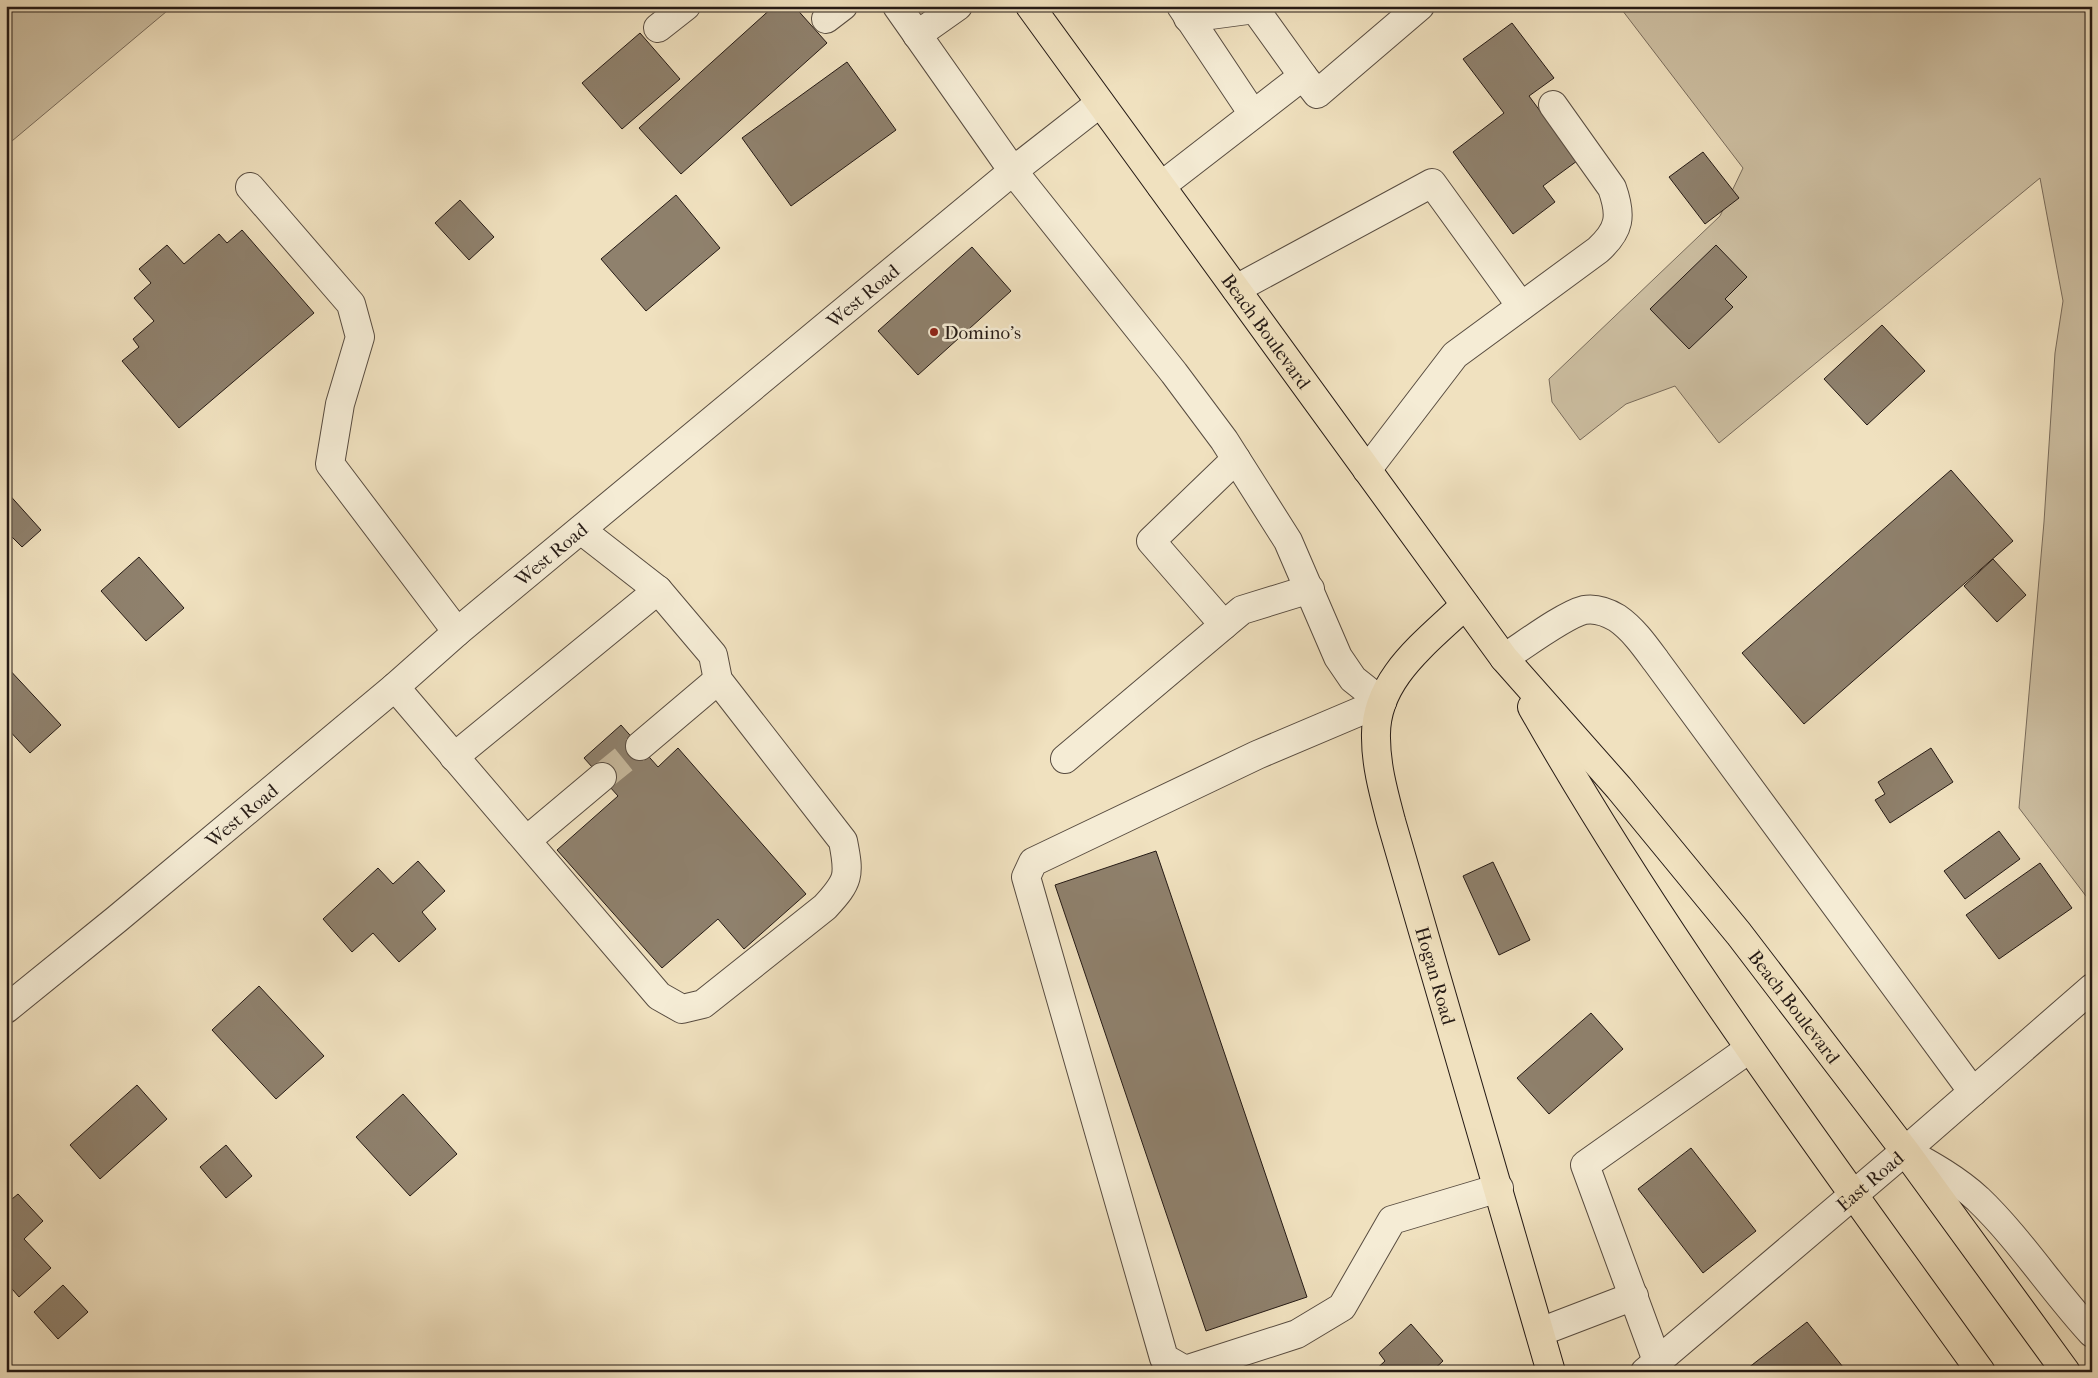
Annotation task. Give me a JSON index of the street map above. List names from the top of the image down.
{
  "streets": {
    "main road": ["Beach Boulevard", "Hogan Road"],
    "street": ["West Road", "East Road"]
  },
  "crossings": [
    ["West Road", "Beach Boulevard"],
    ["Beach Boulevard", "Hogan Road"],
    ["Beach Boulevard", "East Road"]
  ],
  "places": ["Domino's"]
}
